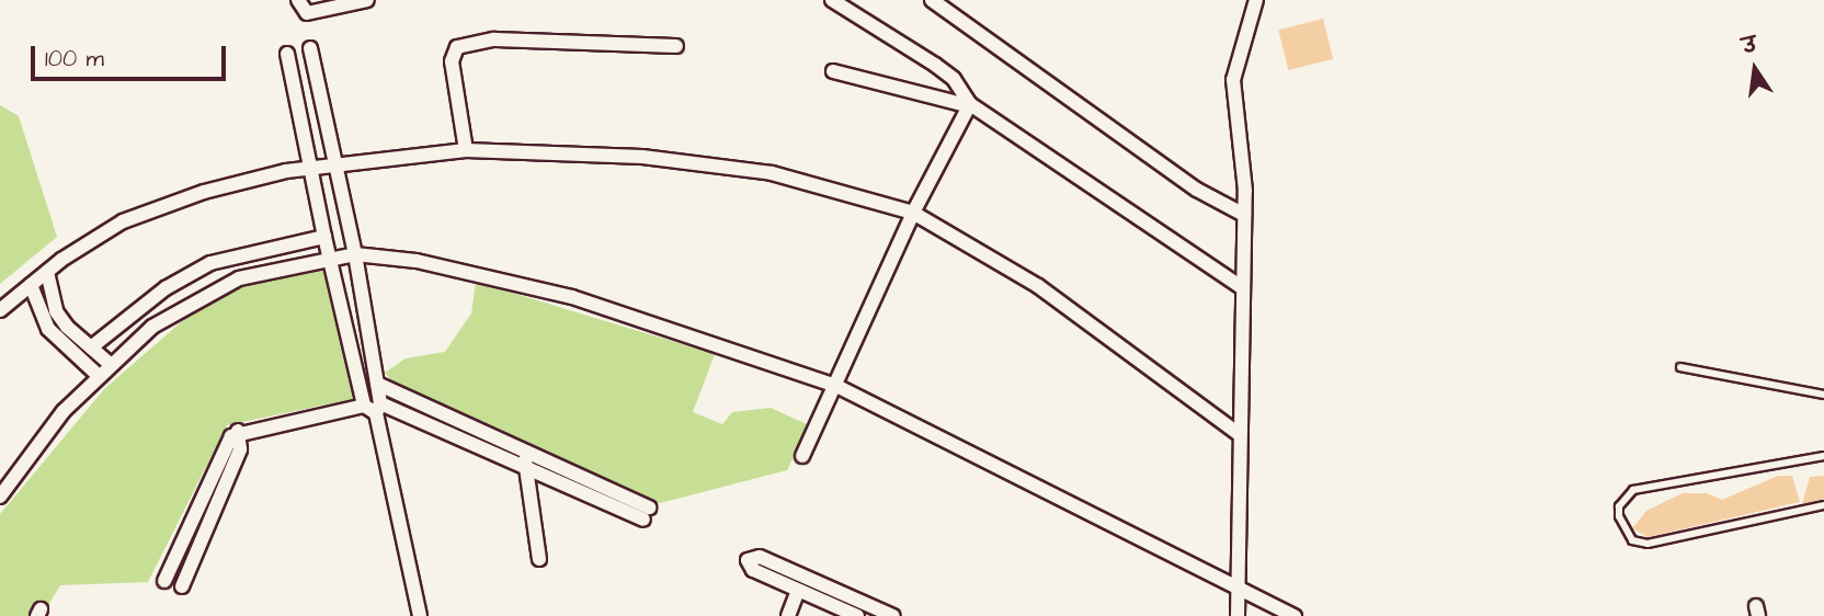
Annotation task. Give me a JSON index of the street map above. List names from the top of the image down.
{
  "scale_bar": "100 m",
  "north": "top"
}
